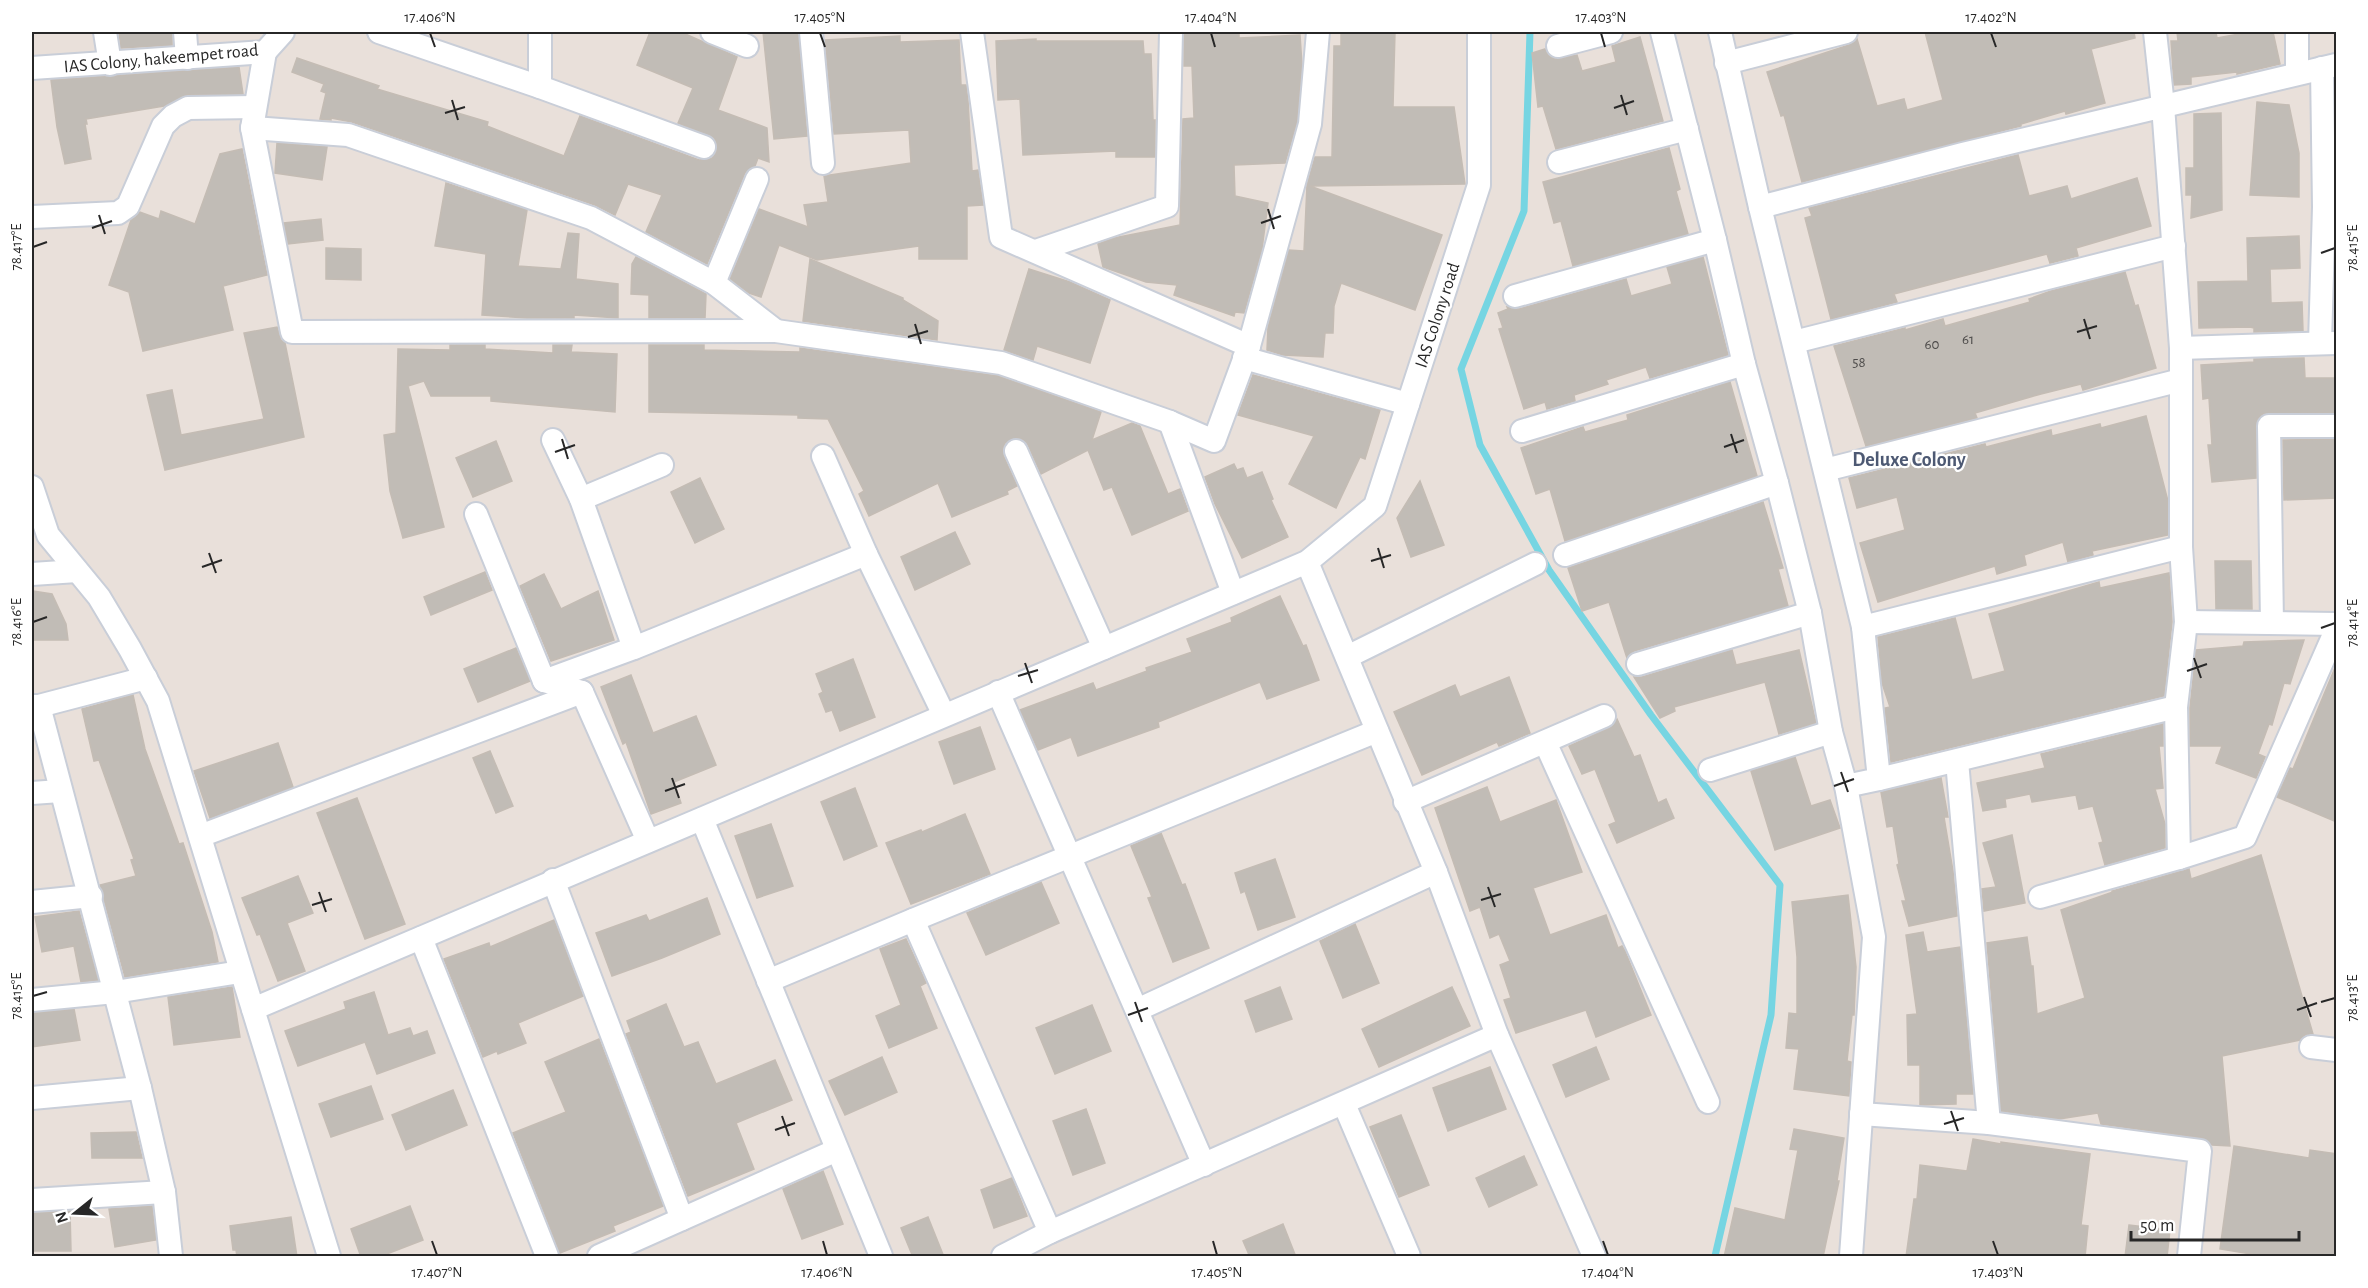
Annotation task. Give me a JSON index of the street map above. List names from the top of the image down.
{
  "streets": {
    "street": ["IAS Colony, hakeempet road", "IAS Colony road"]
  },
  "districts": ["Deluxe Colony"],
  "house_numbers": ["61", "60", "58"],
  "scale_bar": "50 m",
  "north": "left",
  "coordinates": [
    "17.406°N",
    "17.405°N",
    "17.404°N",
    "17.403°N",
    "17.402°N",
    "78.417°E",
    "78.415°E",
    "78.416°E",
    "78.414°E",
    "78.413°E",
    "17.407°N"
  ]
}
